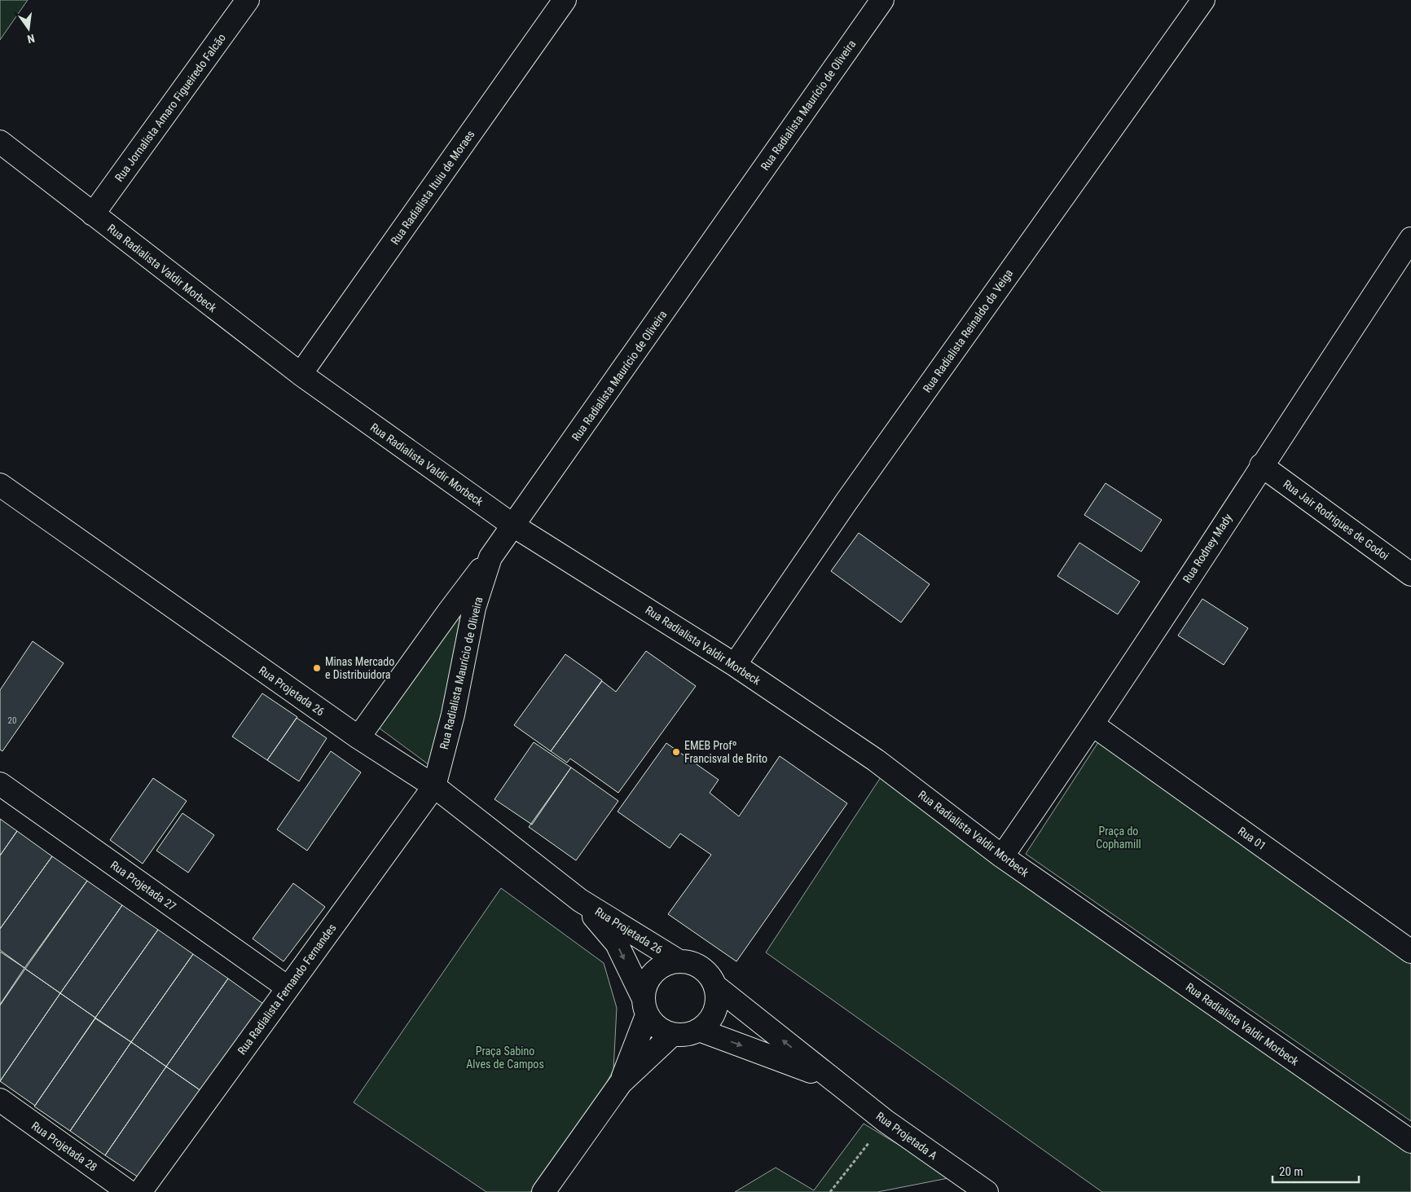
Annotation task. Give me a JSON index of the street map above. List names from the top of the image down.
{
  "streets": {
    "street": [
      "Rua Radialista Maurício de Oliveira",
      "Rua Jornalista Amaro Figueiredo Falcão",
      "Rua Radialista Ituiu de Moraes",
      "Rua Radialista Valdir Morbeck",
      "Rua Radialista Reinaldo da Veiga",
      "Rua Jair Rodrigues de Godoi",
      "Rua Rodney Mady",
      "Rua Projetada 26",
      "Rua 01",
      "Rua Projetada 27",
      "Rua Radialista Fernando Fernandes",
      "Rua Projetada A",
      "Rua Projetada 28"
    ]
  },
  "crossings": [
    ["Rua Radialista Maurício de Oliveira", "Rua Radialista Valdir Morbeck"],
    ["Rua Radialista Maurício de Oliveira", "Rua Projetada 26"],
    ["Rua Radialista Maurício de Oliveira", "Rua Radialista Fernando Fernandes"],
    ["Rua Jornalista Amaro Figueiredo Falcão", "Rua Radialista Valdir Morbeck"],
    ["Rua Radialista Ituiu de Moraes", "Rua Radialista Valdir Morbeck"],
    ["Rua Radialista Valdir Morbeck", "Rua Radialista Reinaldo da Veiga"],
    ["Rua Radialista Valdir Morbeck", "Rua Rodney Mady"],
    ["Rua Jair Rodrigues de Godoi", "Rua Rodney Mady"],
    ["Rua Rodney Mady", "Rua 01"],
    ["Rua Projetada 26", "Rua Radialista Fernando Fernandes"],
    ["Rua Projetada 26", "Rua Projetada A"],
    ["Rua Projetada 27", "Rua Radialista Fernando Fernandes"]
  ],
  "parks": ["Praça do Cophamill", "Praça Sabino Alves de Campos"],
  "places": ["Minas Mercado e Distribuidora", "EMEB Profº Francisval de Brito"],
  "house_numbers": ["20"],
  "scale_bar": "20 m",
  "north": "bottom"
}
